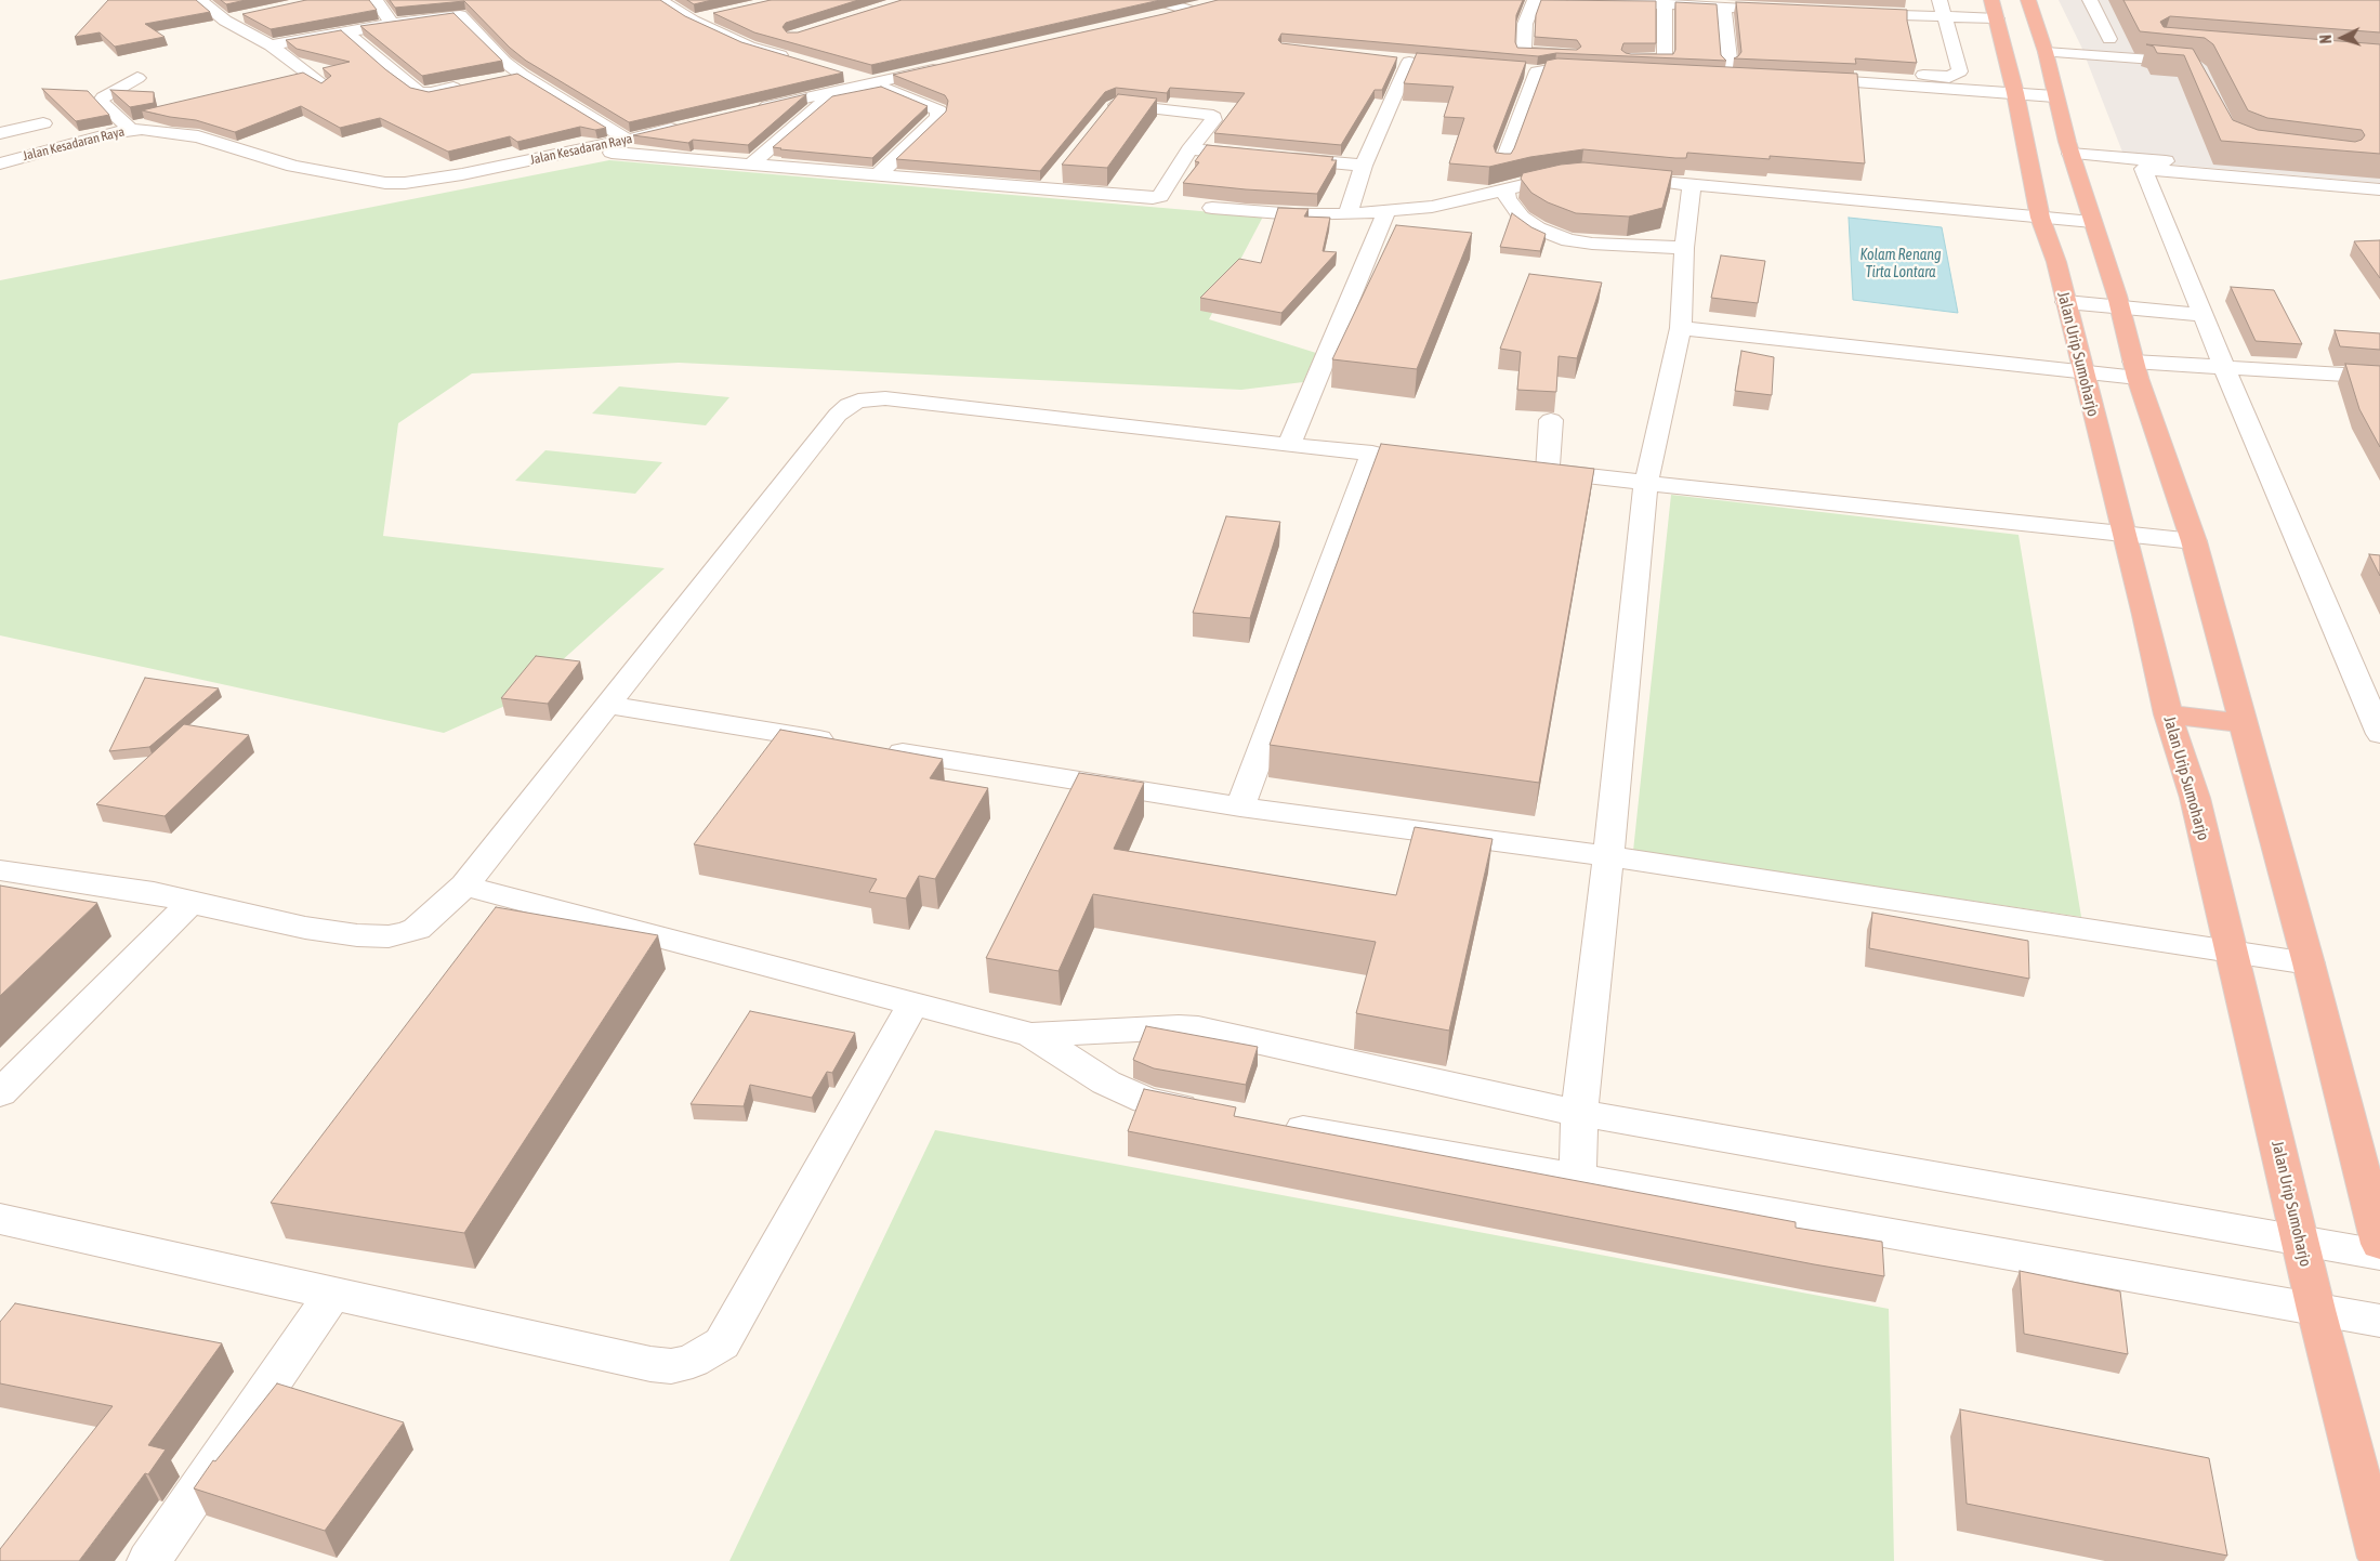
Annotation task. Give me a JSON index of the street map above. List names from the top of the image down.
{
  "streets": {
    "highway": ["Jalan Urip Sumoharjo"],
    "street": ["Jalan Kesadaran Raya"]
  },
  "water": ["Kolam Renang Tirta Lontara"],
  "north": "left"
}
